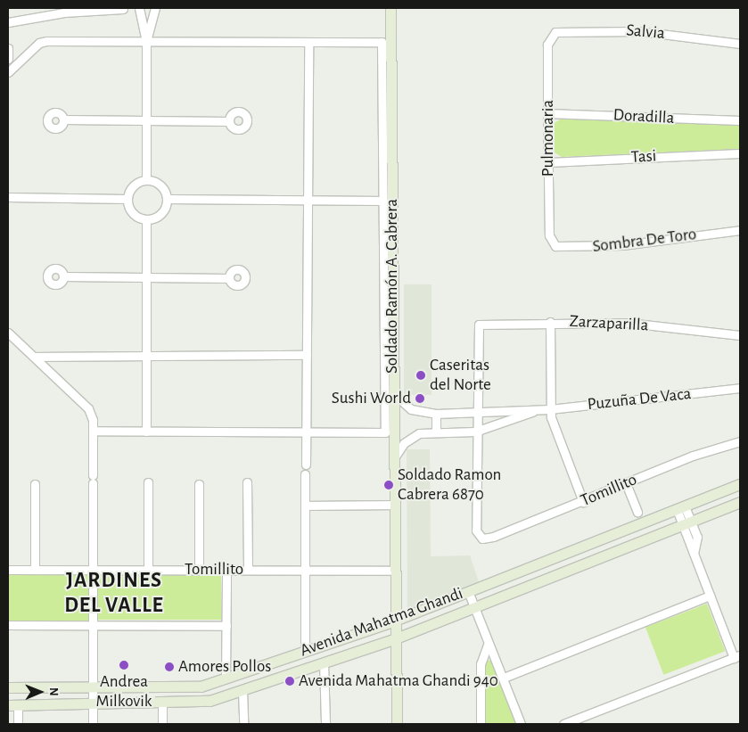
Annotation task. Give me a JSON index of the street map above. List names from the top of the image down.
{
  "streets": {
    "main road": ["Soldado Ramón A. Cabrera", "Avenida Mahatma Ghandi"],
    "street": [
      "Salvia",
      "Doradilla",
      "Pulmonaria",
      "Tasi",
      "Sombra De Toro",
      "Zarzaparilla",
      "Puzuña De Vaca",
      "Tomillito"
    ]
  },
  "crossings": [
    ["Salvia", "Pulmonaria"],
    ["Doradilla", "Pulmonaria"],
    ["Pulmonaria", "Tasi"],
    ["Pulmonaria", "Sombra De Toro"],
    ["Soldado Ramón A. Cabrera", "Tomillito"],
    ["Soldado Ramón A. Cabrera", "Avenida Mahatma Ghandi"]
  ],
  "districts": ["JARDINES DEL VALLE"],
  "places": [
    "Caseritas del Norte",
    "Sushi World",
    "Soldado Ramon Cabrera 6870",
    "Andrea Milkovik",
    "Amores Pollos",
    "Avenida Mahatma Ghandi 940"
  ],
  "north": "right"
}
